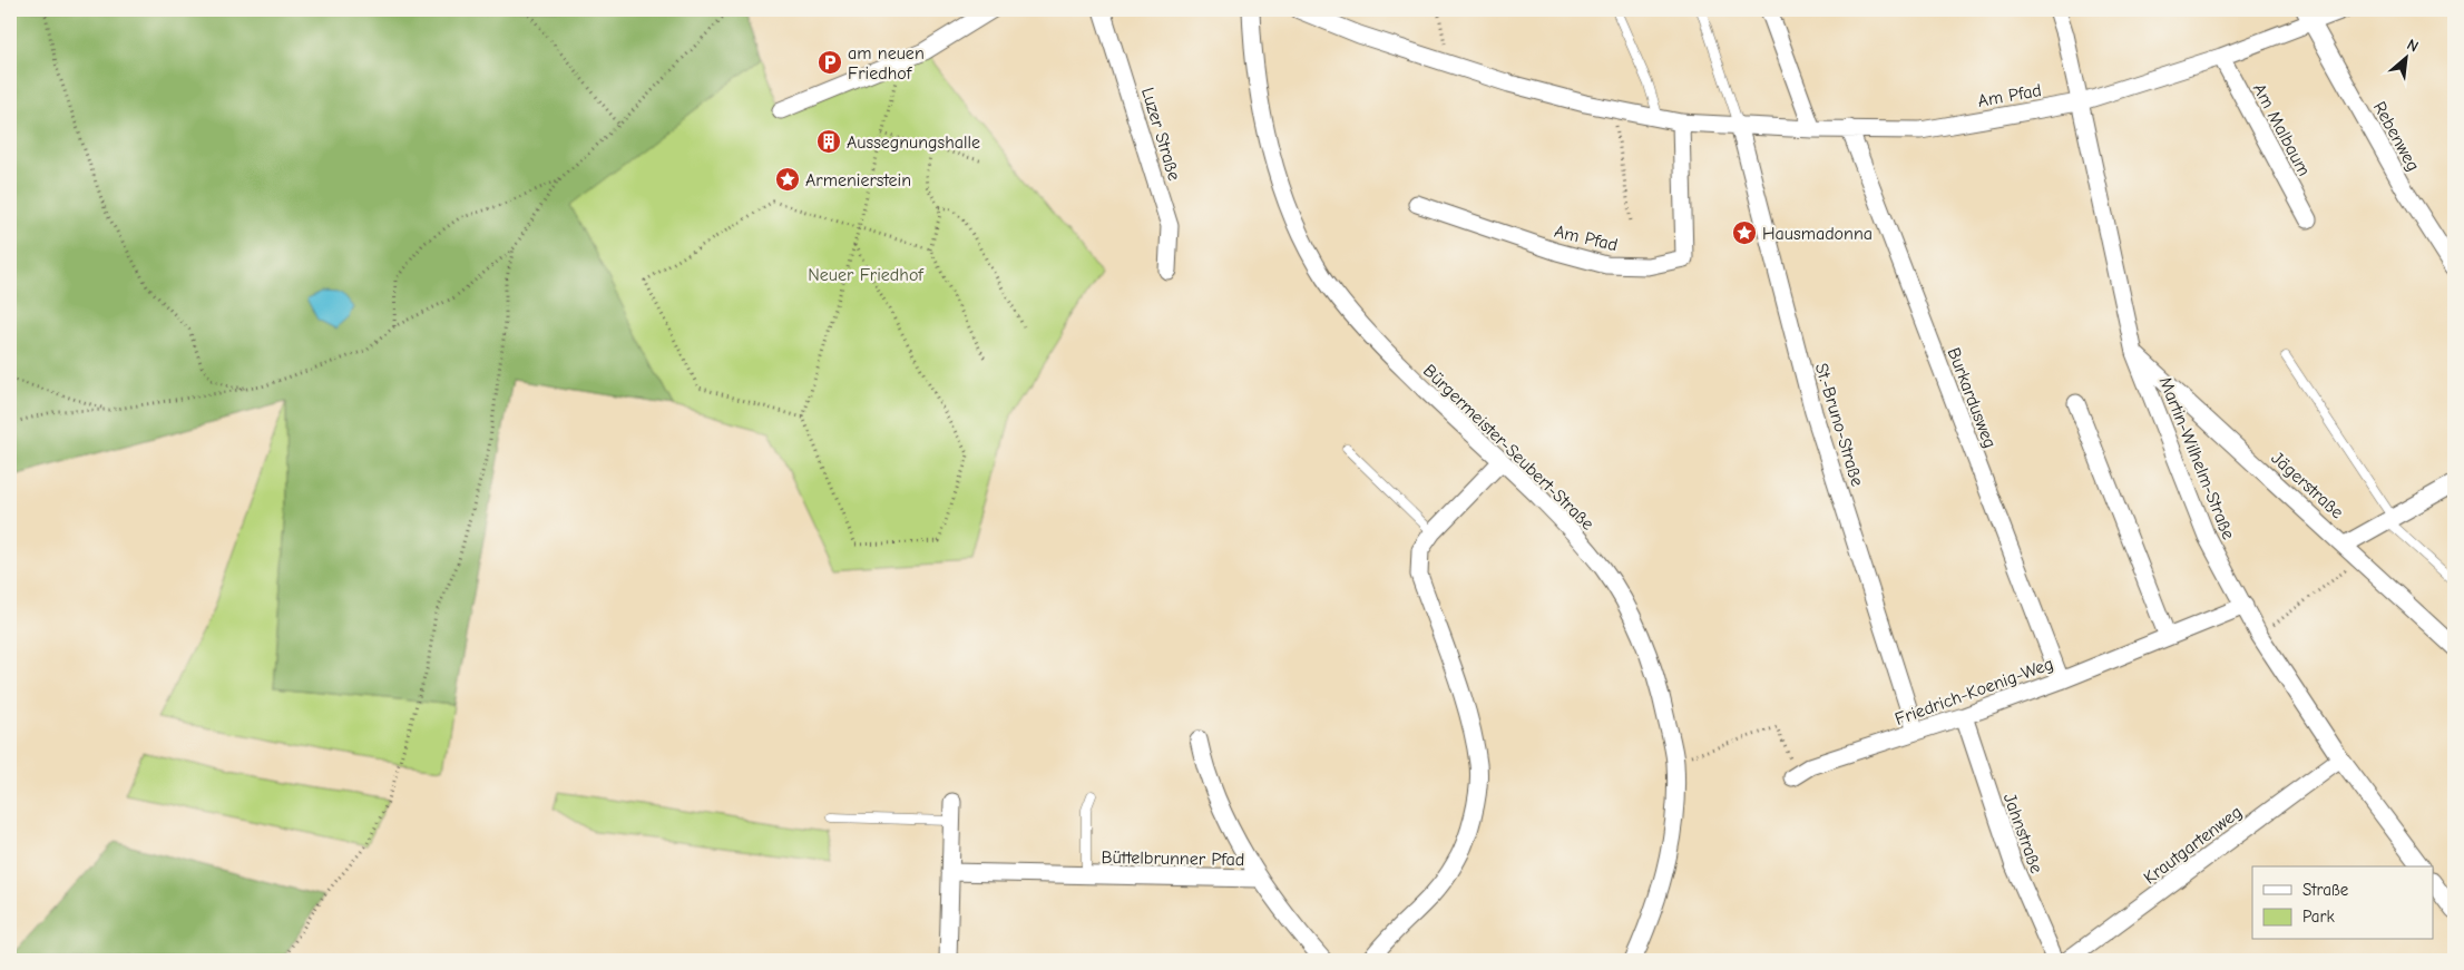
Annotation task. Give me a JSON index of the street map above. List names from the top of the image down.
{
  "streets": {
    "street": [
      "Am Pfad",
      "Am Malbaum",
      "Luzer Straße",
      "Rebenweg",
      "Burkardusweg",
      "St.-Bruno-Straße",
      "Bürgermeister-Seubert-Straße",
      "Martin-Wilhelm-Straße",
      "Jägerstraße",
      "Friedrich-Koenig-Weg",
      "Jahnstraße",
      "Krautgartenweg",
      "Büttelbrunner Pfad"
    ]
  },
  "crossings": [
    ["Am Pfad", "Burkardusweg"],
    ["Am Pfad", "St.-Bruno-Straße"],
    ["Am Pfad", "Martin-Wilhelm-Straße"],
    ["Burkardusweg", "Friedrich-Koenig-Weg"],
    ["St.-Bruno-Straße", "Friedrich-Koenig-Weg"],
    ["Martin-Wilhelm-Straße", "Jägerstraße"],
    ["Martin-Wilhelm-Straße", "Friedrich-Koenig-Weg"],
    ["Martin-Wilhelm-Straße", "Krautgartenweg"],
    ["Friedrich-Koenig-Weg", "Jahnstraße"]
  ],
  "parks": ["Neuer Friedhof"],
  "places": {
    "parking": ["am neuen Friedhof"],
    "building": ["Aussegnungshalle"],
    "place": ["Armenierstein", "Hausmadonna"]
  },
  "legend": ["Straße", "Park"],
  "north": "top right"
}
